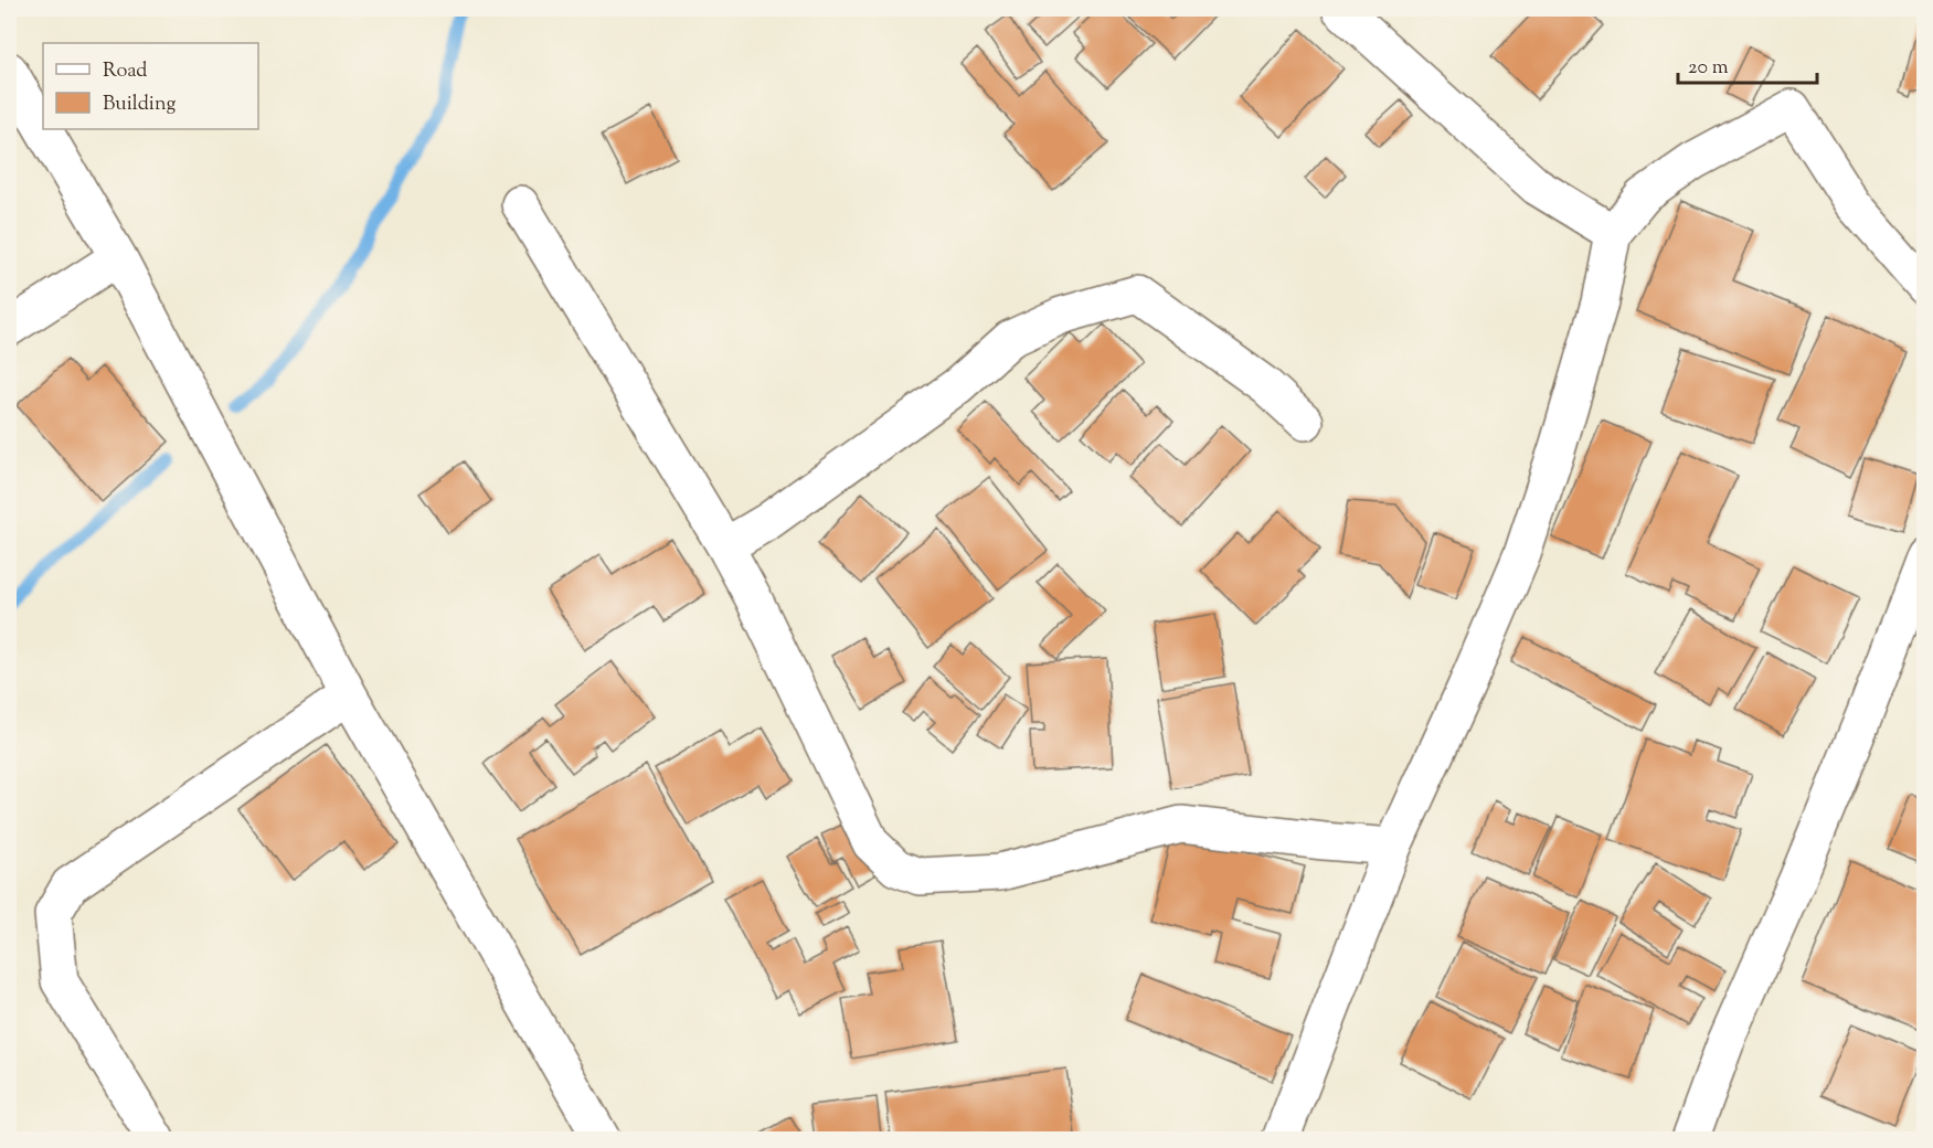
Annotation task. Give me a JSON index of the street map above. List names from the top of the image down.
{
  "legend": ["Road", "Building"],
  "scale_bar": "20 m"
}
